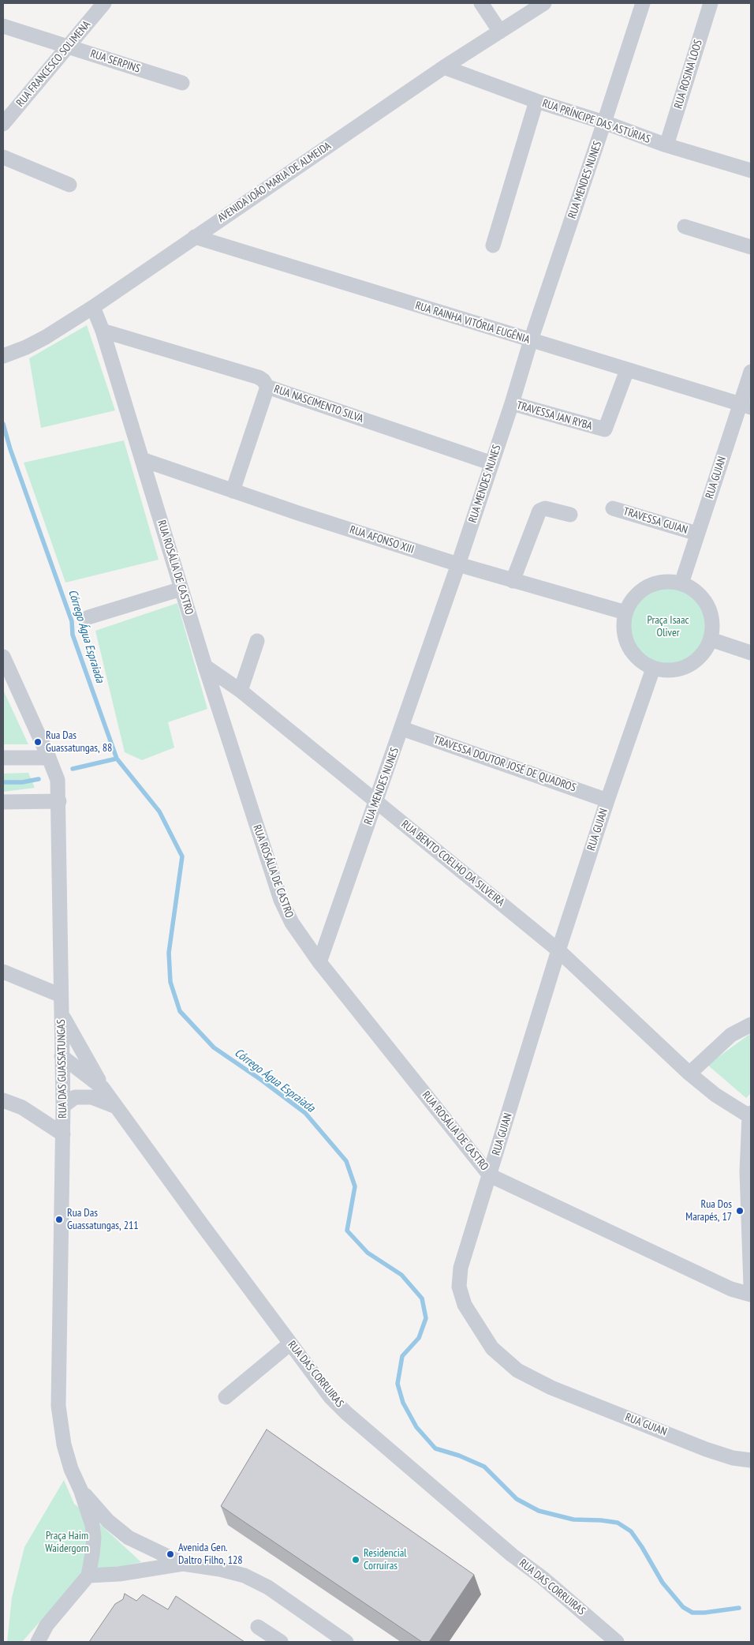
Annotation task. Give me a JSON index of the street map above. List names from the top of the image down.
{
  "streets": {
    "street": [
      "RUA SERPINS",
      "RUA FRANCESCO SOLIMENA",
      "RUA ROSINA LOOS",
      "RUA PRÍNCIPE DAS ASTÚRIAS",
      "RUA MENDES NUNES",
      "AVENIDA JOÃO MARIA DE ALMEIDA",
      "RUA RAINHA VITÓRIA EUGÊNIA",
      "RUA NASCIMENTO SILVA",
      "TRAVESSA JAN RYBA",
      "RUA GUIAN",
      "TRAVESSA GUIAN",
      "RUA AFONSO XIII",
      "RUA ROSÁLIA DE CASTRO",
      "TRAVESSA DOUTOR JOSÉ DE QUADROS",
      "RUA BENTO COELHO DA SILVEIRA",
      "RUA DAS GUASSATUNGAS",
      "RUA DAS CORRUIRAS"
    ]
  },
  "crossings": [
    ["RUA SERPINS", "RUA FRANCESCO SOLIMENA"],
    ["RUA ROSINA LOOS", "RUA PRÍNCIPE DAS ASTÚRIAS"],
    ["RUA PRÍNCIPE DAS ASTÚRIAS", "RUA MENDES NUNES"],
    ["RUA PRÍNCIPE DAS ASTÚRIAS", "AVENIDA JOÃO MARIA DE ALMEIDA"],
    ["RUA MENDES NUNES", "RUA RAINHA VITÓRIA EUGÊNIA"],
    ["RUA MENDES NUNES", "RUA NASCIMENTO SILVA"],
    ["RUA MENDES NUNES", "TRAVESSA JAN RYBA"],
    ["RUA MENDES NUNES", "RUA AFONSO XIII"],
    ["RUA MENDES NUNES", "RUA ROSÁLIA DE CASTRO"],
    ["RUA MENDES NUNES", "TRAVESSA DOUTOR JOSÉ DE QUADROS"],
    ["RUA MENDES NUNES", "RUA BENTO COELHO DA SILVEIRA"],
    ["AVENIDA JOÃO MARIA DE ALMEIDA", "RUA RAINHA VITÓRIA EUGÊNIA"],
    ["AVENIDA JOÃO MARIA DE ALMEIDA", "RUA ROSÁLIA DE CASTRO"],
    ["RUA RAINHA VITÓRIA EUGÊNIA", "TRAVESSA JAN RYBA"],
    ["RUA RAINHA VITÓRIA EUGÊNIA", "RUA GUIAN"],
    ["RUA NASCIMENTO SILVA", "RUA ROSÁLIA DE CASTRO"],
    ["RUA GUIAN", "TRAVESSA GUIAN"],
    ["RUA GUIAN", "RUA AFONSO XIII"],
    ["RUA GUIAN", "RUA ROSÁLIA DE CASTRO"],
    ["RUA GUIAN", "TRAVESSA DOUTOR JOSÉ DE QUADROS"],
    ["RUA GUIAN", "RUA BENTO COELHO DA SILVEIRA"],
    ["RUA AFONSO XIII", "RUA ROSÁLIA DE CASTRO"],
    ["RUA ROSÁLIA DE CASTRO", "RUA BENTO COELHO DA SILVEIRA"],
    ["RUA DAS GUASSATUNGAS", "RUA DAS CORRUIRAS"]
  ],
  "water": ["Córrego Água Espraiada"],
  "parks": ["Praça Isaac Oliver", "Praça Haim Waidergorn"],
  "places": [
    "Rua Das Guassatungas, 88",
    "Rua Dos Marapés, 17",
    "Rua Das Guassatungas, 211",
    "Avenida Gen. Daltro Filho, 128",
    "Residencial Corruíras"
  ]
}
